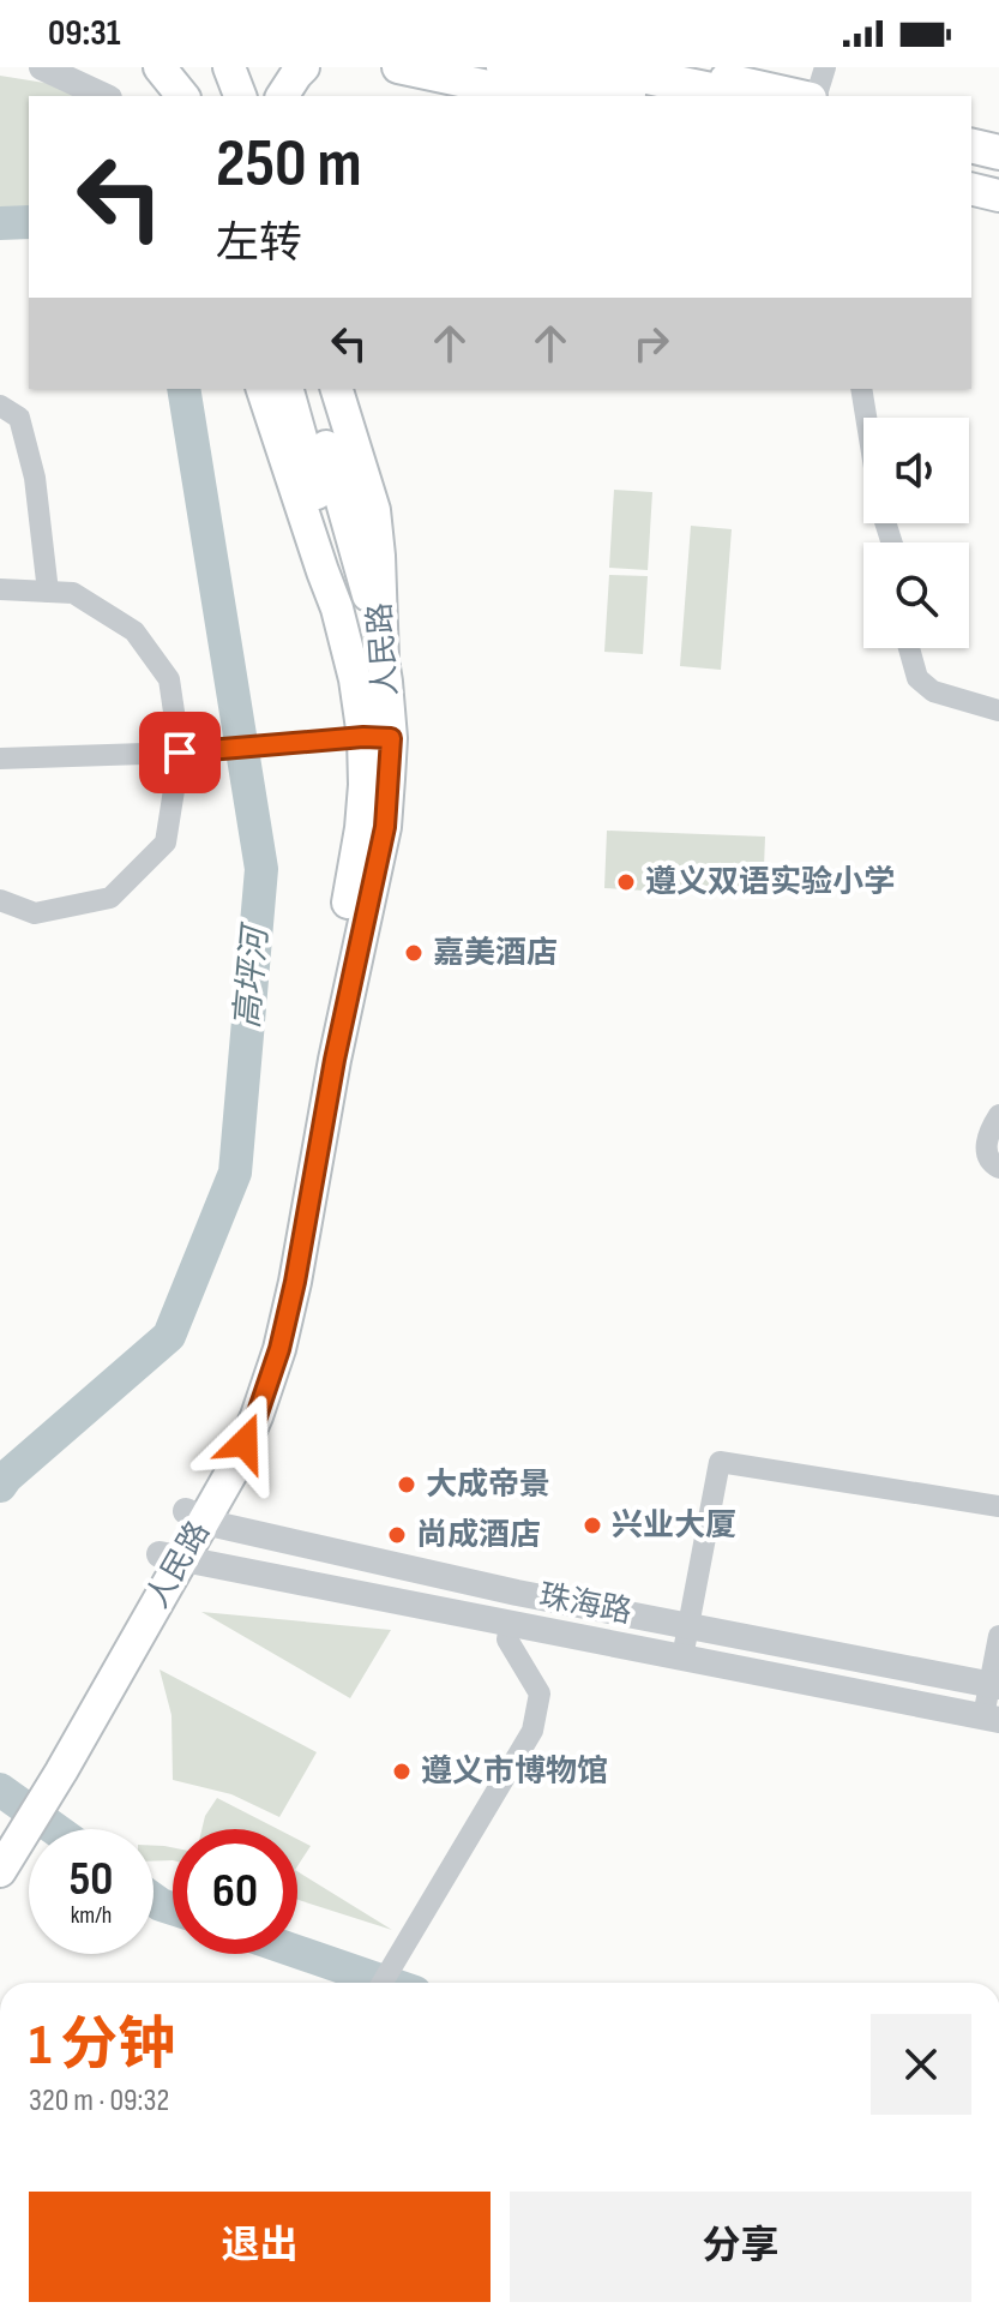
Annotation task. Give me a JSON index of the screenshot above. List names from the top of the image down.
{
  "streets": {
    "main road": ["人民路"],
    "street": ["珠海路"]
  },
  "crossings": [
    ["人民路", "珠海路"]
  ],
  "water": ["高坪河"],
  "places": [
    "遵义双语实验小学",
    "嘉美酒店",
    "大成帝景",
    "兴业大厦",
    "尚成酒店",
    "遵义市博物馆"
  ],
  "page": {
    "status": "09:31",
    "turn": ["250 m", "左转"],
    "speed": "50 km/h",
    "limit": "60",
    "heading": ["1 分钟", "320 m · 09:32"],
    "buttons": ["退出", "分享"]
  }
}
